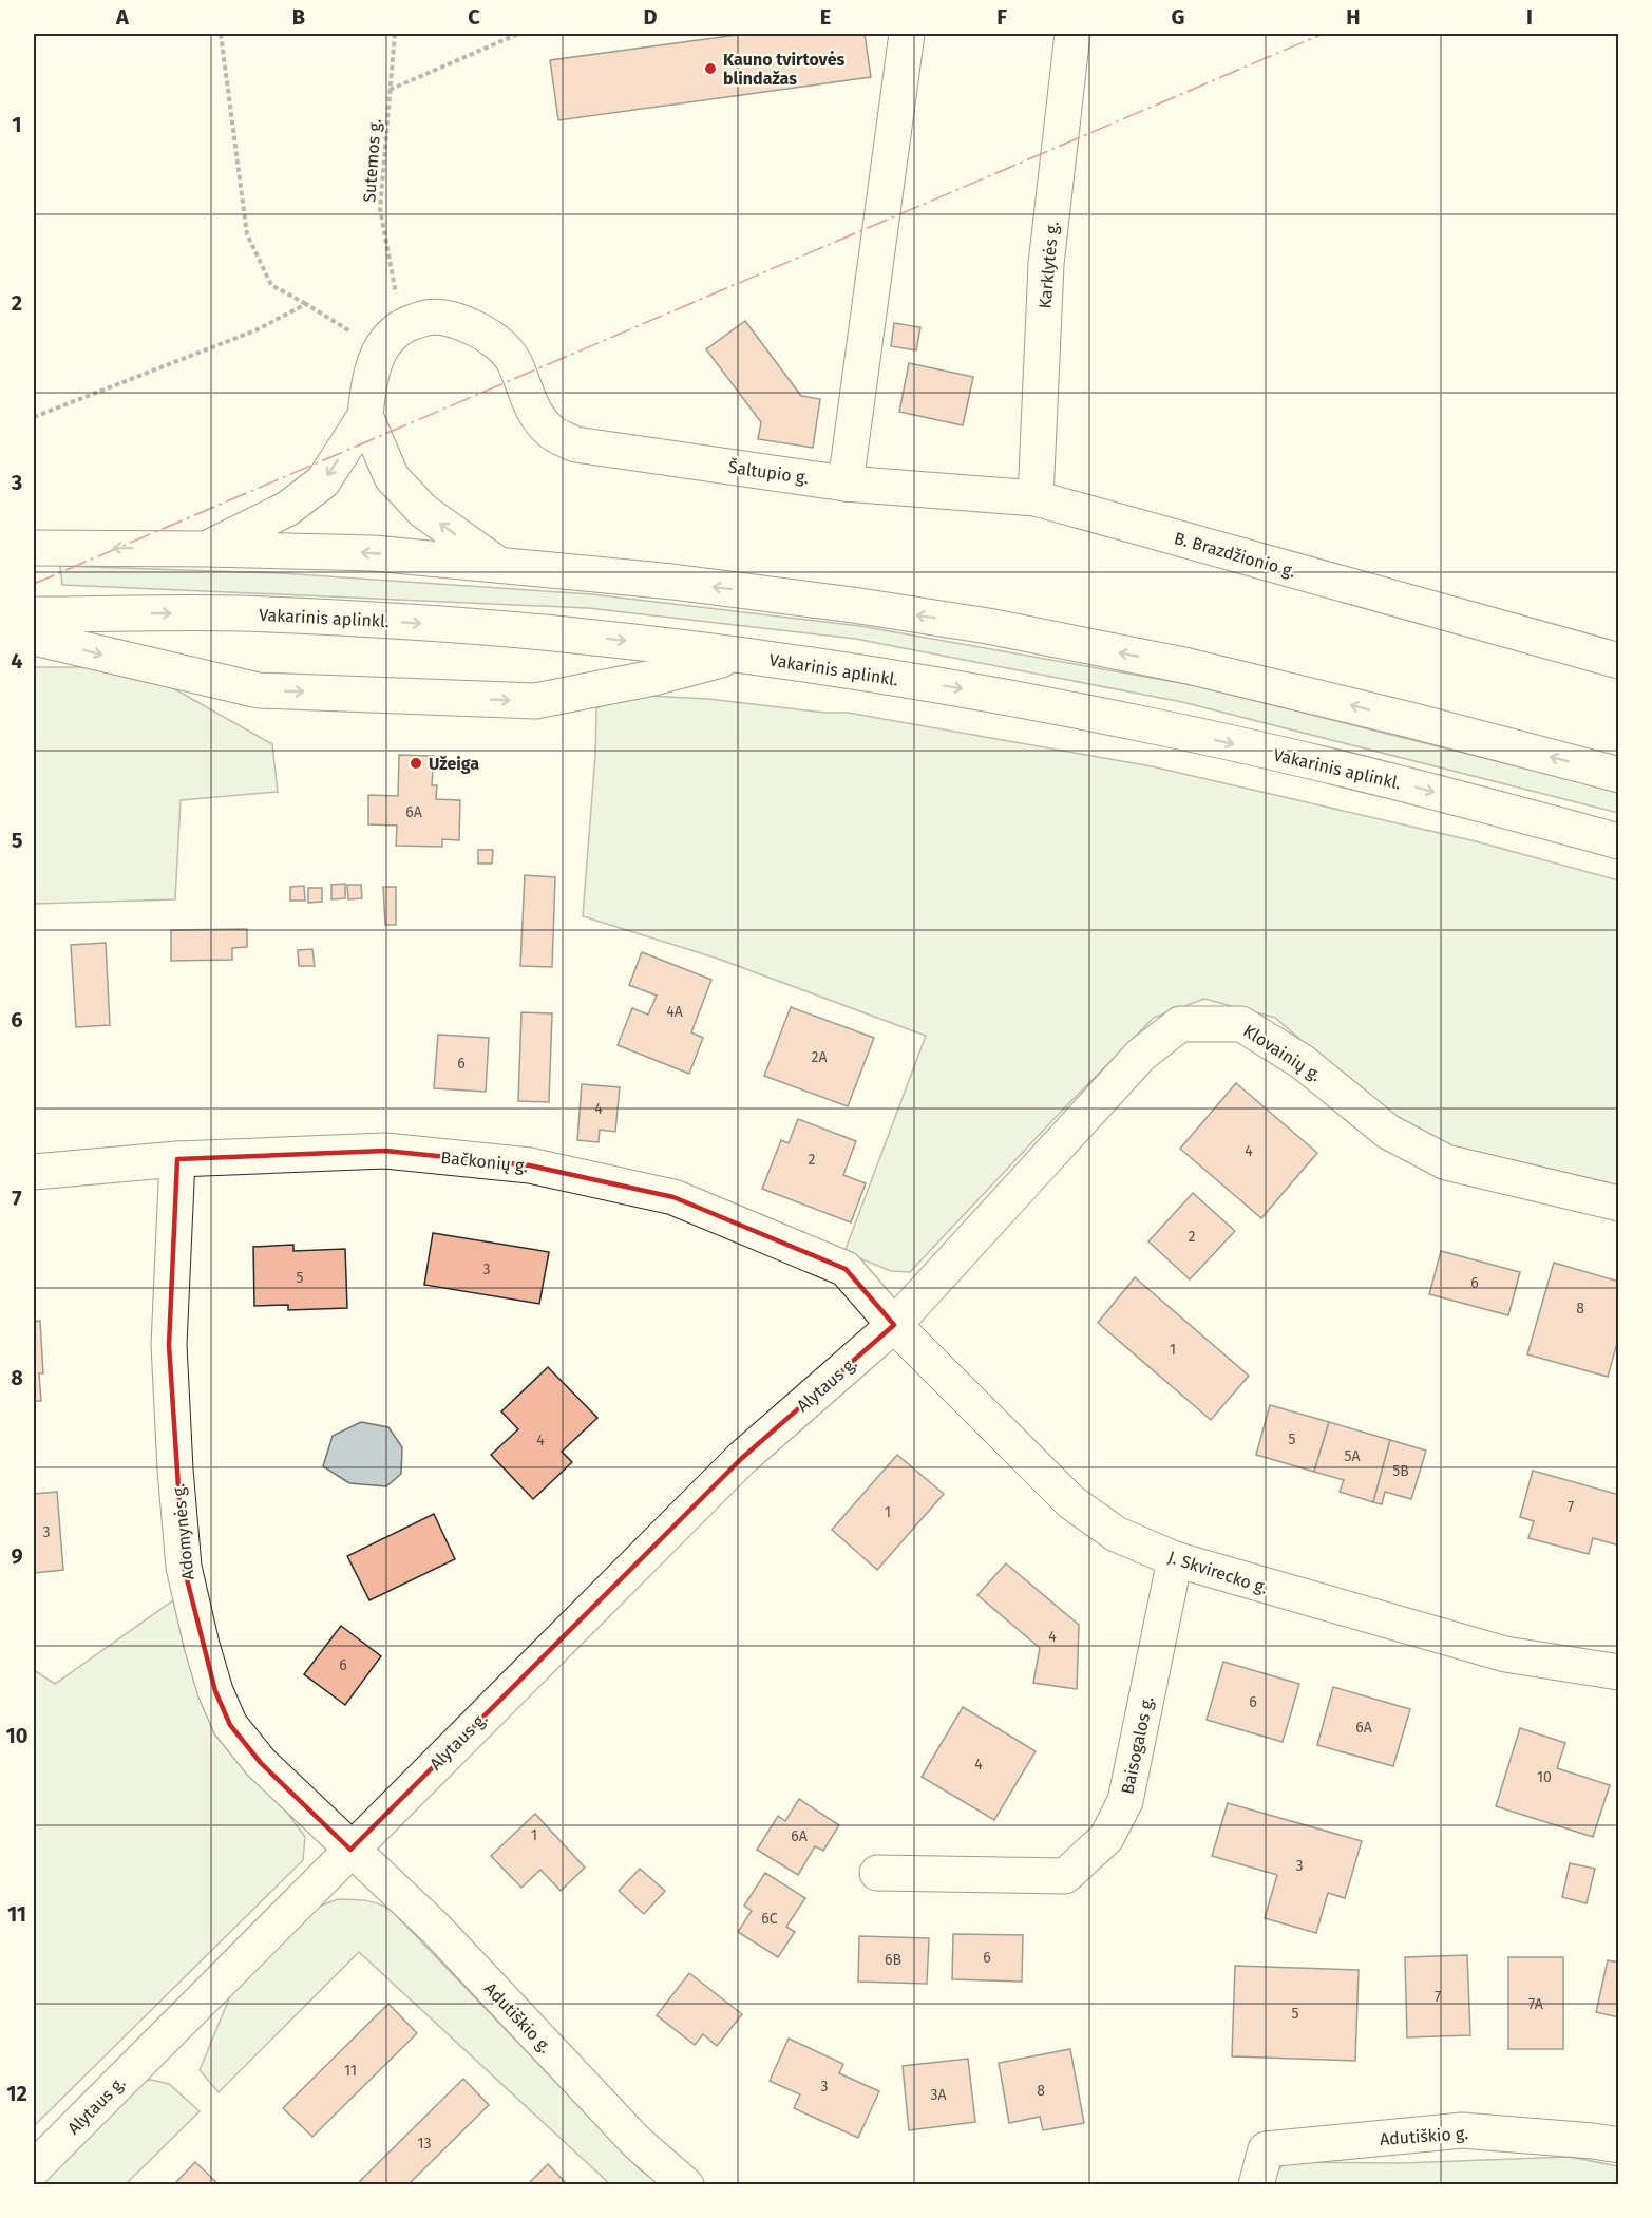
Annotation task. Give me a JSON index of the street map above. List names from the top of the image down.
{
  "streets": {
    "main road": [
      "Karklytės g.",
      "Šaltupio g.",
      "B. Brazdžionio g.",
      "Vakarinis aplinkl.",
      "Klovainių g.",
      "Bačkonių g.",
      "Alytaus g.",
      "Adomynės g.",
      "J. Skvirecko g.",
      "Baisogalos g.",
      "Adutiškio g."
    ],
    "path": ["Sutemos g."]
  },
  "crossings": [
    ["Sutemos g.", "Šaltupio g."],
    ["Karklytės g.", "B. Brazdžionio g."],
    ["Šaltupio g.", "B. Brazdžionio g."],
    ["Klovainių g.", "Bačkonių g."],
    ["Klovainių g.", "Alytaus g."],
    ["Klovainių g.", "J. Skvirecko g."],
    ["Bačkonių g.", "Alytaus g."],
    ["Bačkonių g.", "Adomynės g."],
    ["Bačkonių g.", "J. Skvirecko g."],
    ["Alytaus g.", "Adomynės g."],
    ["Alytaus g.", "J. Skvirecko g."],
    ["Alytaus g.", "Adutiškio g."],
    ["Adomynės g.", "Adutiškio g."],
    ["J. Skvirecko g.", "Baisogalos g."]
  ],
  "places": ["Kauno tvirtovės blindažas", "Užeiga"],
  "house_numbers": [
    "6A",
    "4A",
    "2A",
    "6",
    "4",
    "4",
    "2",
    "2",
    "3",
    "5",
    "6",
    "8",
    "1",
    "5",
    "4",
    "5A",
    "5B",
    "7",
    "1",
    "3",
    "4",
    "6",
    "6",
    "6A",
    "4",
    "10",
    "1",
    "6A",
    "3",
    "6C",
    "6",
    "6B",
    "7",
    "7A",
    "5",
    "11",
    "3",
    "8",
    "3A",
    "13"
  ],
  "grid": {
    "columns": [
      "A",
      "B",
      "C",
      "D",
      "E",
      "F",
      "G",
      "H",
      "I"
    ],
    "rows": [
      "1",
      "2",
      "3",
      "4",
      "5",
      "6",
      "7",
      "8",
      "9",
      "10",
      "11",
      "12"
    ]
  }
}
